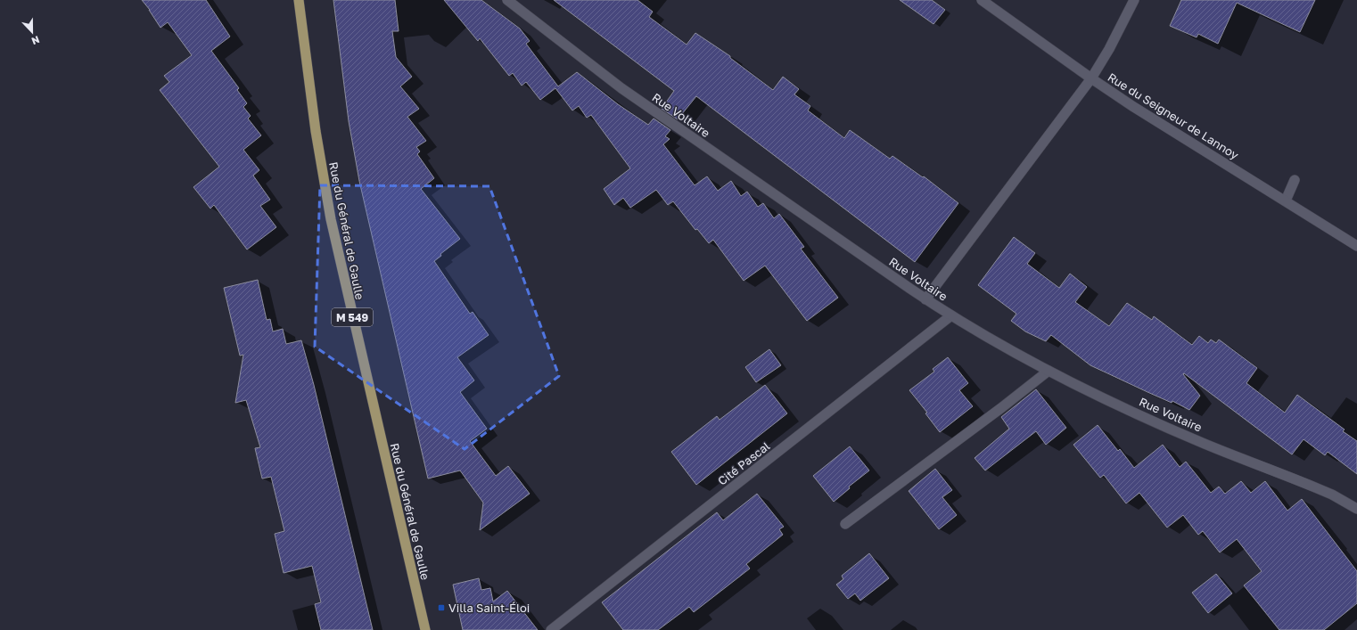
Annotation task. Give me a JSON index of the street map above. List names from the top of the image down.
{
  "streets": {
    "main road": ["Rue du Général de Gaulle", "M 549"],
    "street": ["Rue Voltaire", "Rue du Seigneur de Lannoy", "Cité Pascal"]
  },
  "crossings": [
    ["Rue Voltaire", "Cité Pascal"]
  ],
  "places": {
    "transit": ["Villa Saint-Éloi"]
  },
  "north": "bottom"
}
